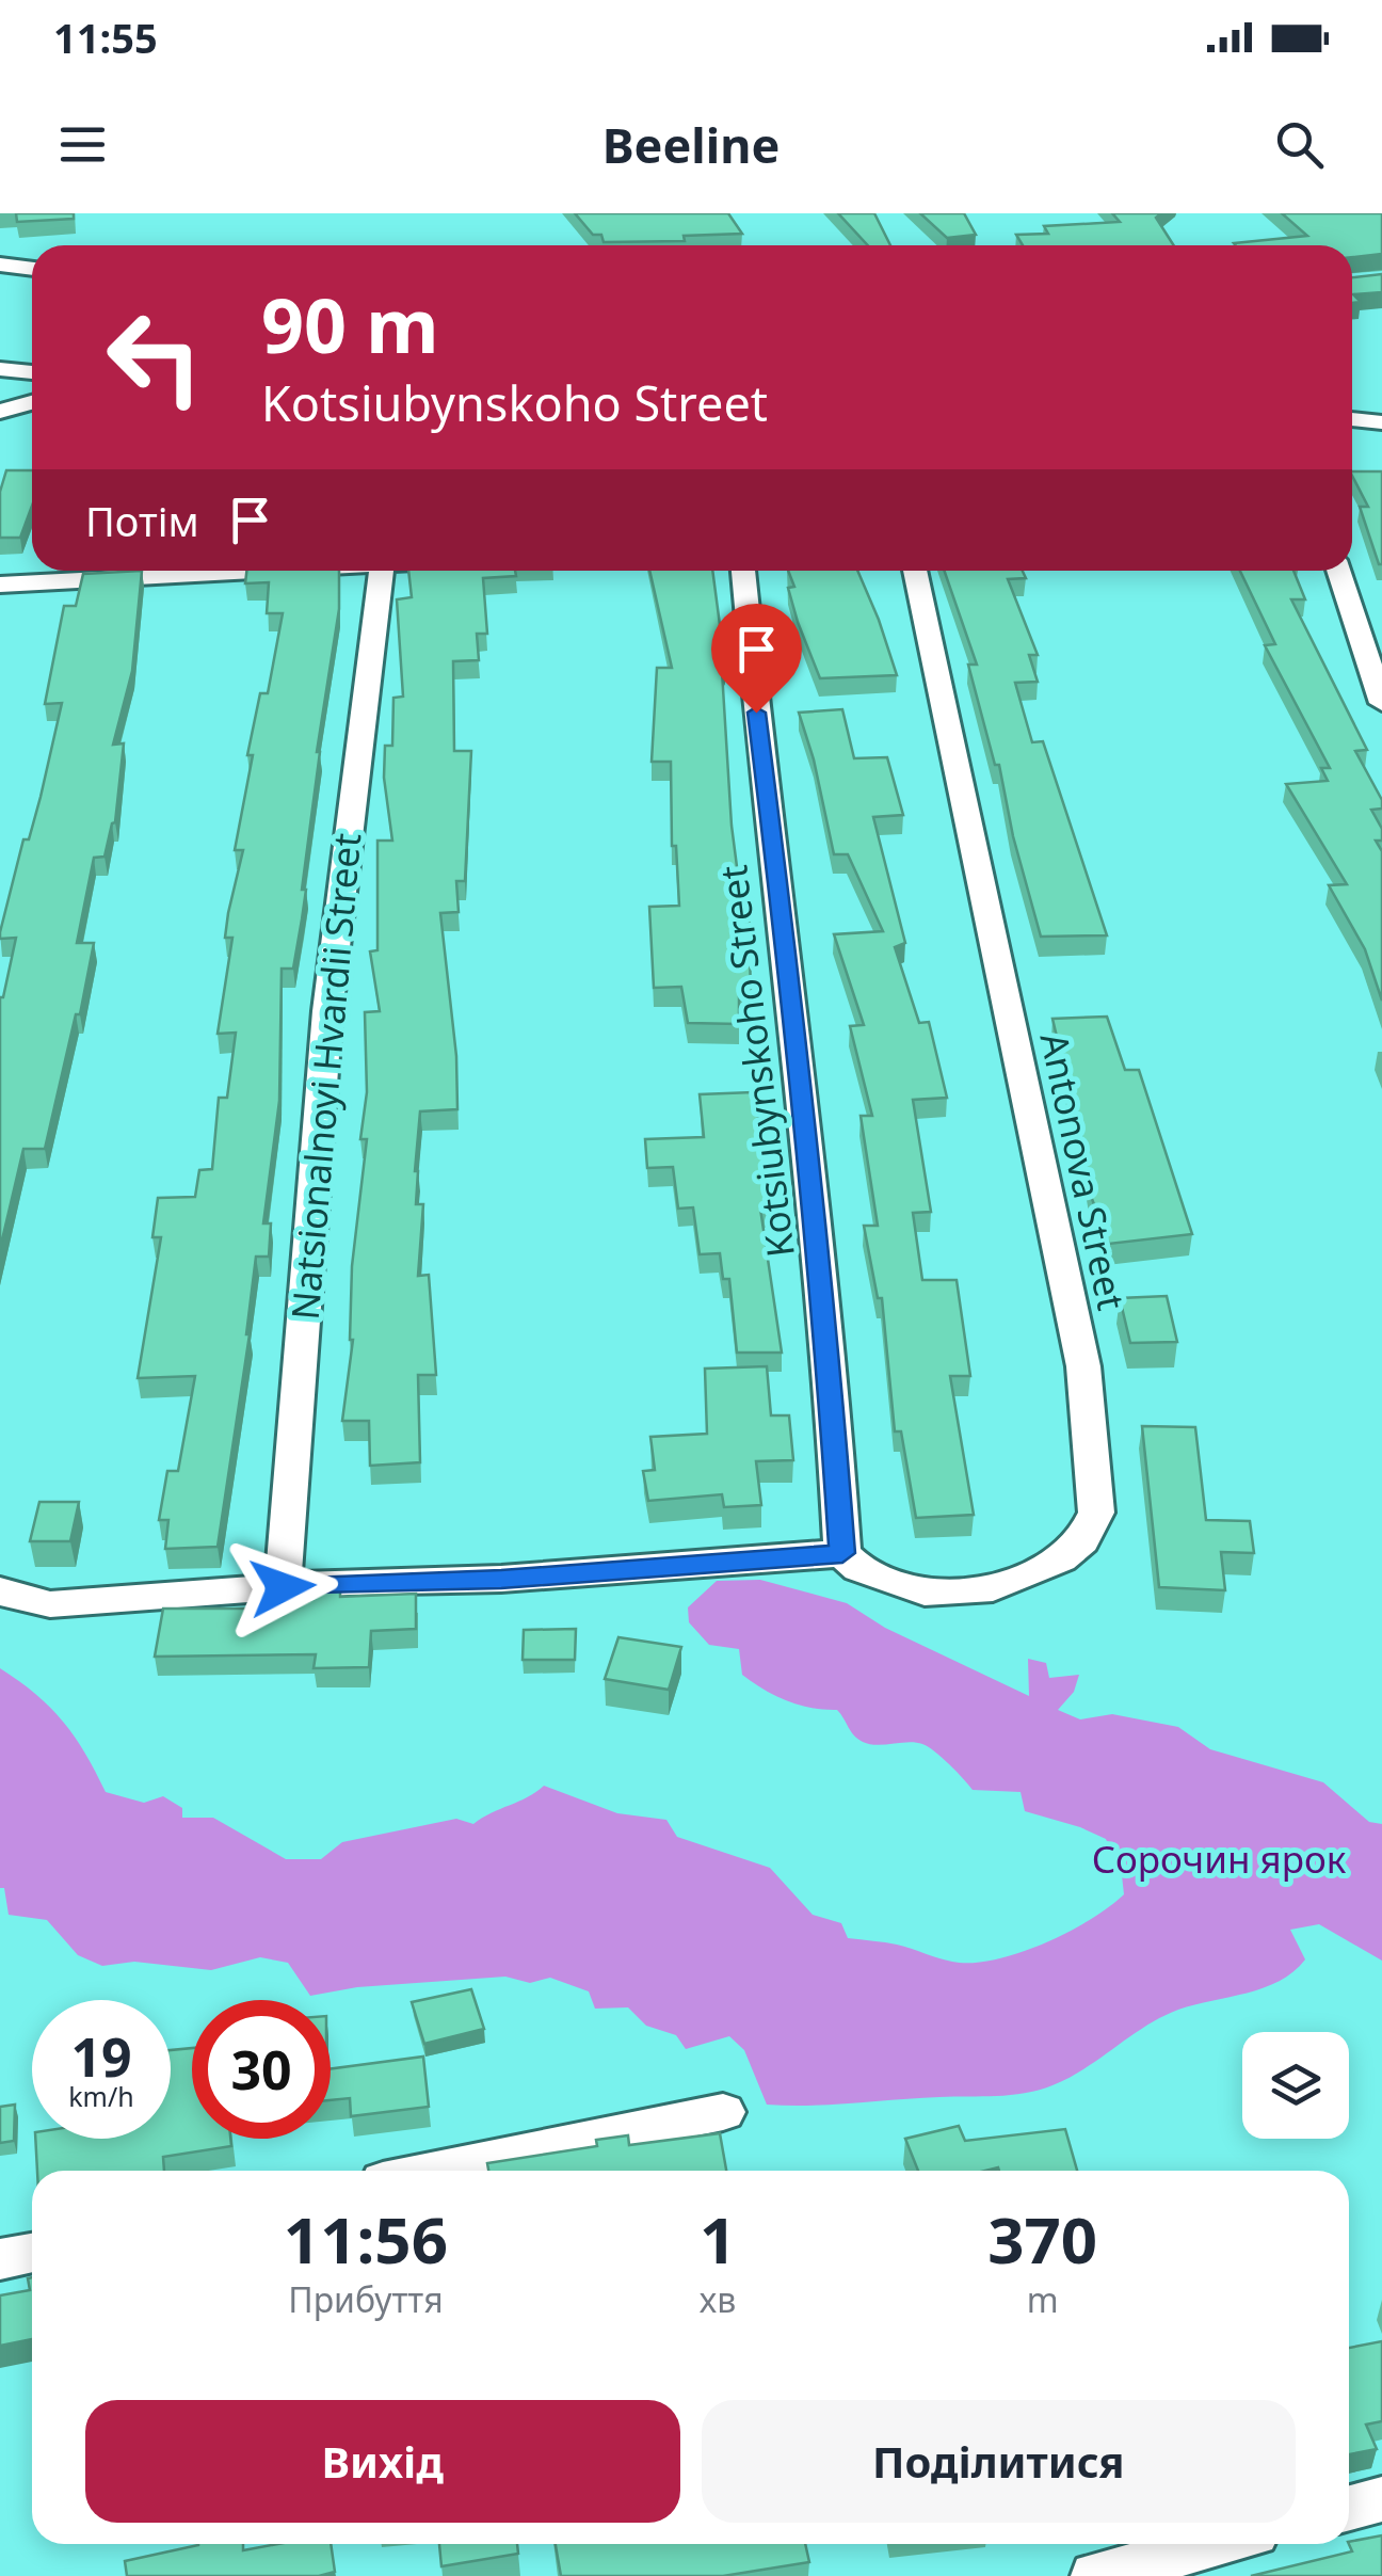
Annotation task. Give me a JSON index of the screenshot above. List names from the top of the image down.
{
  "streets": {
    "street": ["Kotsiubynskoho Street", "Natsionalnoyi Hvardii Street", "Antonova Street"]
  },
  "crossings": [
    ["Kotsiubynskoho Street", "Antonova Street"]
  ],
  "parks": ["Сорочин ярок"],
  "page": {
    "status": "11:55",
    "header": "Beeline",
    "turn": ["90 m", "Kotsiubynskoho Street"],
    "then": "Потім",
    "speed": "19 km/h",
    "limit": "30",
    "eta": [
      "11:56",
      "Прибуття",
      "1",
      "хв",
      "370",
      "m"
    ],
    "buttons": ["Вихід", "Поділитися"]
  }
}
